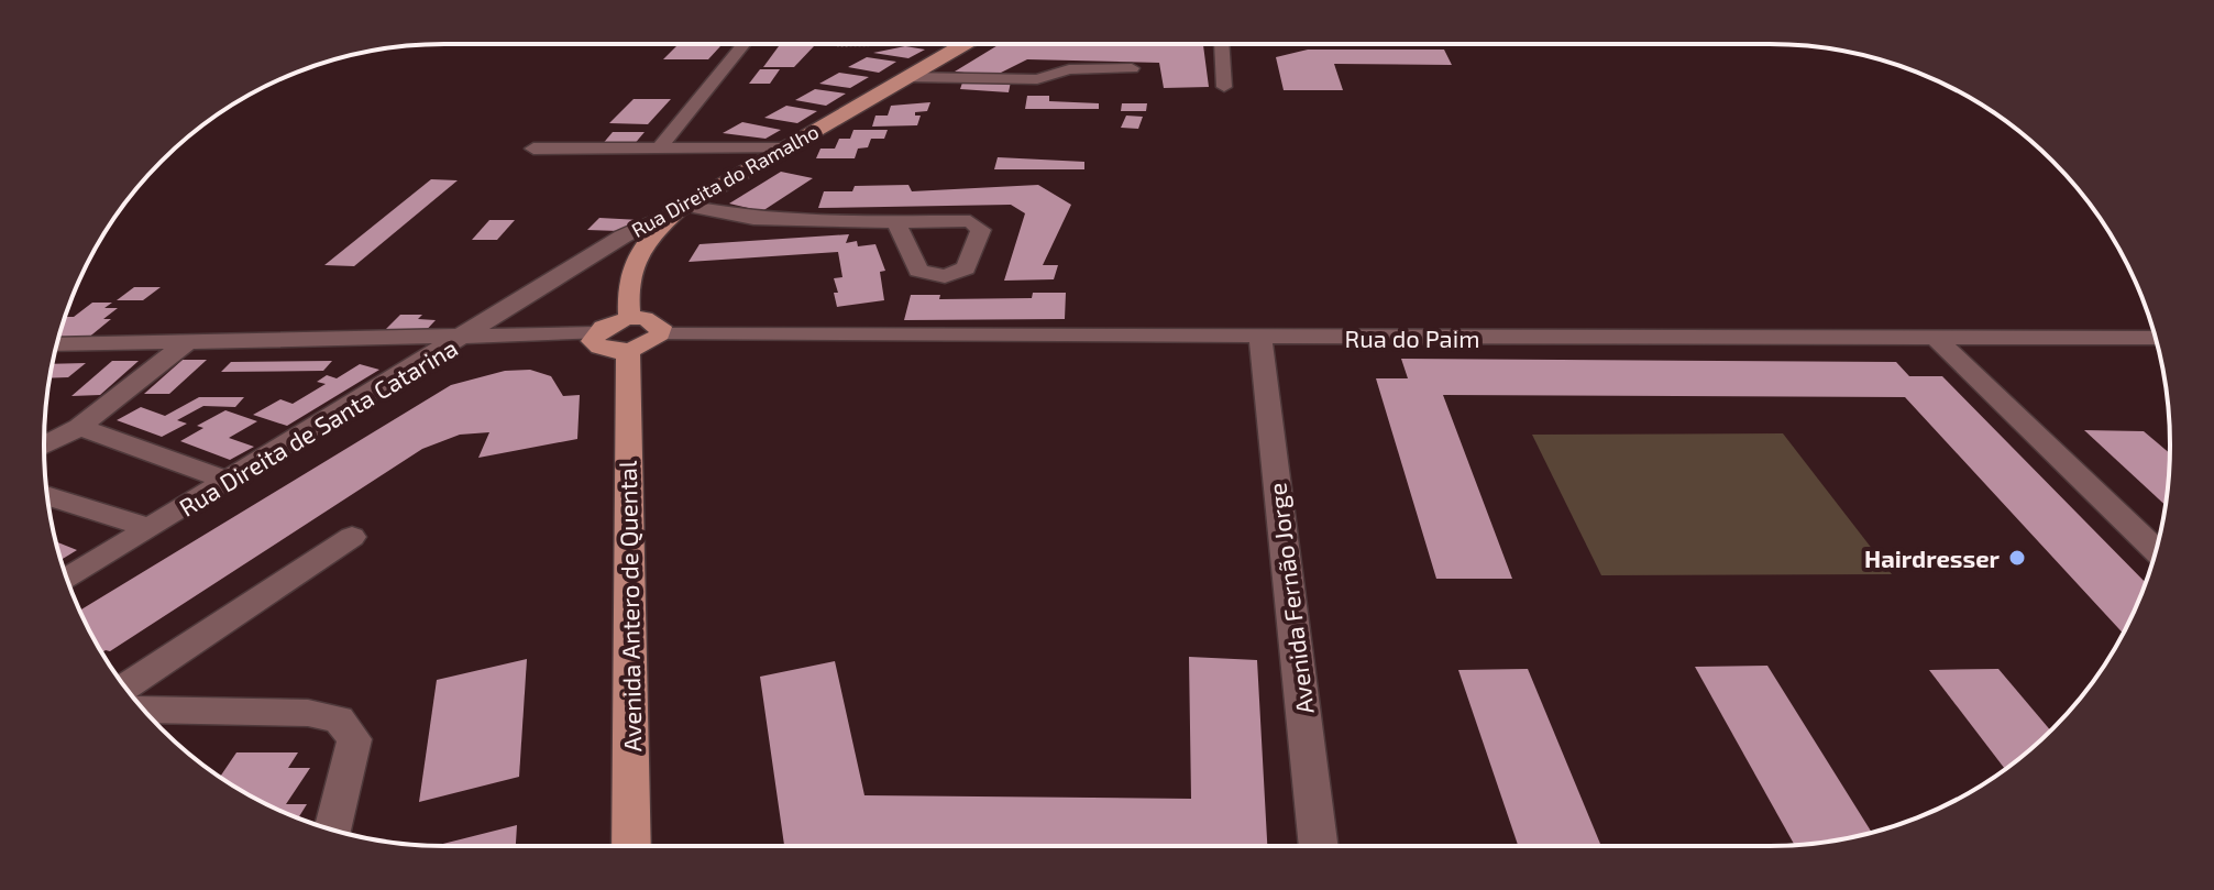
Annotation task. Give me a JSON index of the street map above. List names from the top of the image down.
{
  "streets": {
    "main road": ["Rua Direita do Ramalho", "Avenida Antero de Quental"],
    "street": ["Rua do Paim", "Rua Direita de Santa Catarina", "Avenida Fernão Jorge"]
  },
  "crossings": [
    ["Rua Direita do Ramalho", "Rua Direita de Santa Catarina"],
    ["Rua do Paim", "Avenida Fernão Jorge"]
  ],
  "places": ["Hairdresser"]
}
